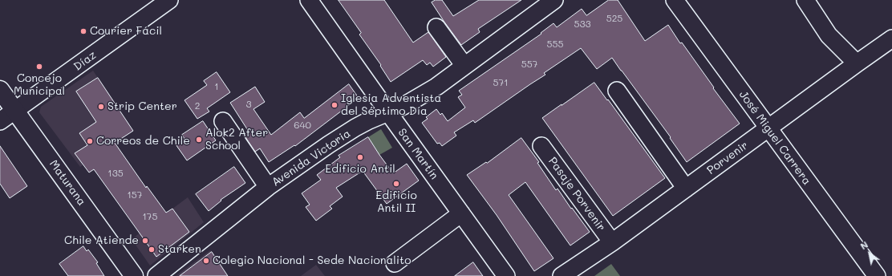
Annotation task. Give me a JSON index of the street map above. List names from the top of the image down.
{
  "streets": {
    "main road": ["Maturana"],
    "street": [
      "Díaz",
      "José Miguel Carrera",
      "San Martín",
      "Avenida Victoria",
      "Porvenir",
      "Pasaje Porvenir"
    ]
  },
  "crossings": [
    ["Díaz", "Maturana"],
    ["José Miguel Carrera", "Porvenir"],
    ["San Martín", "Avenida Victoria"],
    ["Porvenir", "Pasaje Porvenir"]
  ],
  "places": [
    "Courier Fácil",
    "Concejo Municipal",
    "Iglesia Adventista del Séptimo Día",
    "Strip Center",
    "Alok2 After School",
    "Correos de Chile",
    "Edificio Antil",
    "Edificio Antil II",
    "Chile Atiende",
    "Starken",
    "Colegio Nacional - Sede Nacionalito"
  ],
  "house_numbers": [
    "525",
    "533",
    "555",
    "557",
    "571",
    "1",
    "3",
    "2",
    "640",
    "135",
    "157",
    "175"
  ],
  "north": "top left"
}
